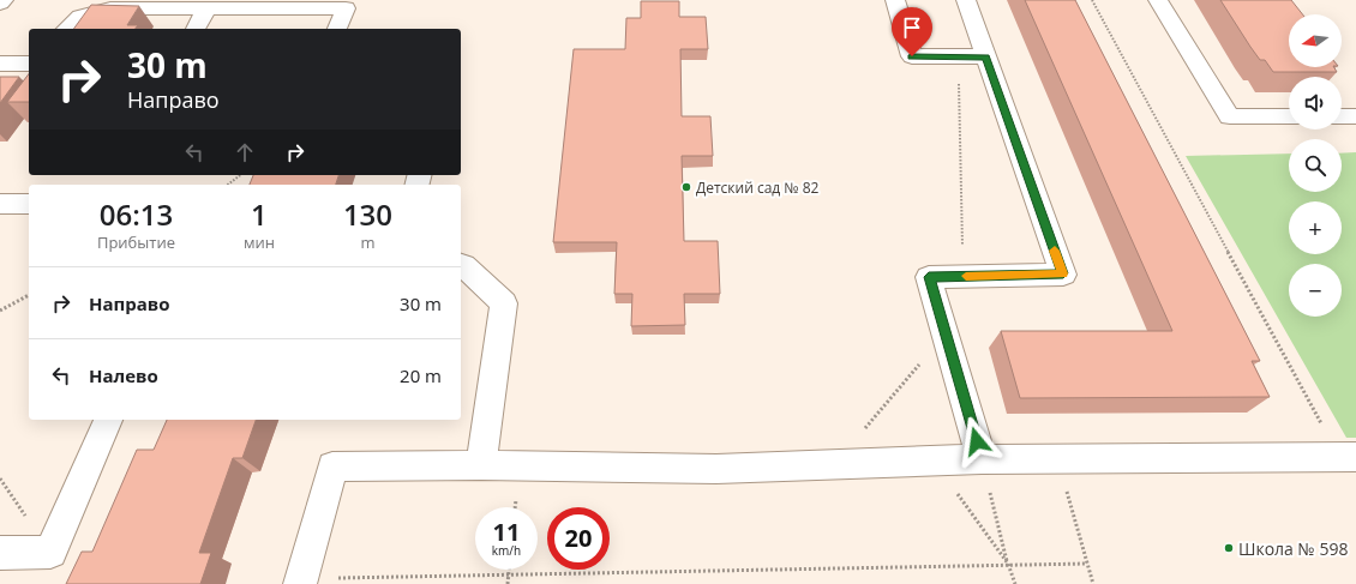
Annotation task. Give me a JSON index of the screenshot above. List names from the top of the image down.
{
  "places": ["Детский сад № 82", "Школа № 598"],
  "north": "left",
  "page": {
    "map_buttons": ["+", "−"],
    "turn": ["30 m", "Направо"],
    "eta": [
      "06:13",
      "Прибытие",
      "1",
      "мин",
      "130",
      "m"
    ],
    "list": [
      {
        "name": "Направо",
        "value": "30 m"
      },
      {
        "name": "Налево",
        "value": "20 m"
      }
    ],
    "speed": "11 km/h",
    "limit": "20"
  }
}
